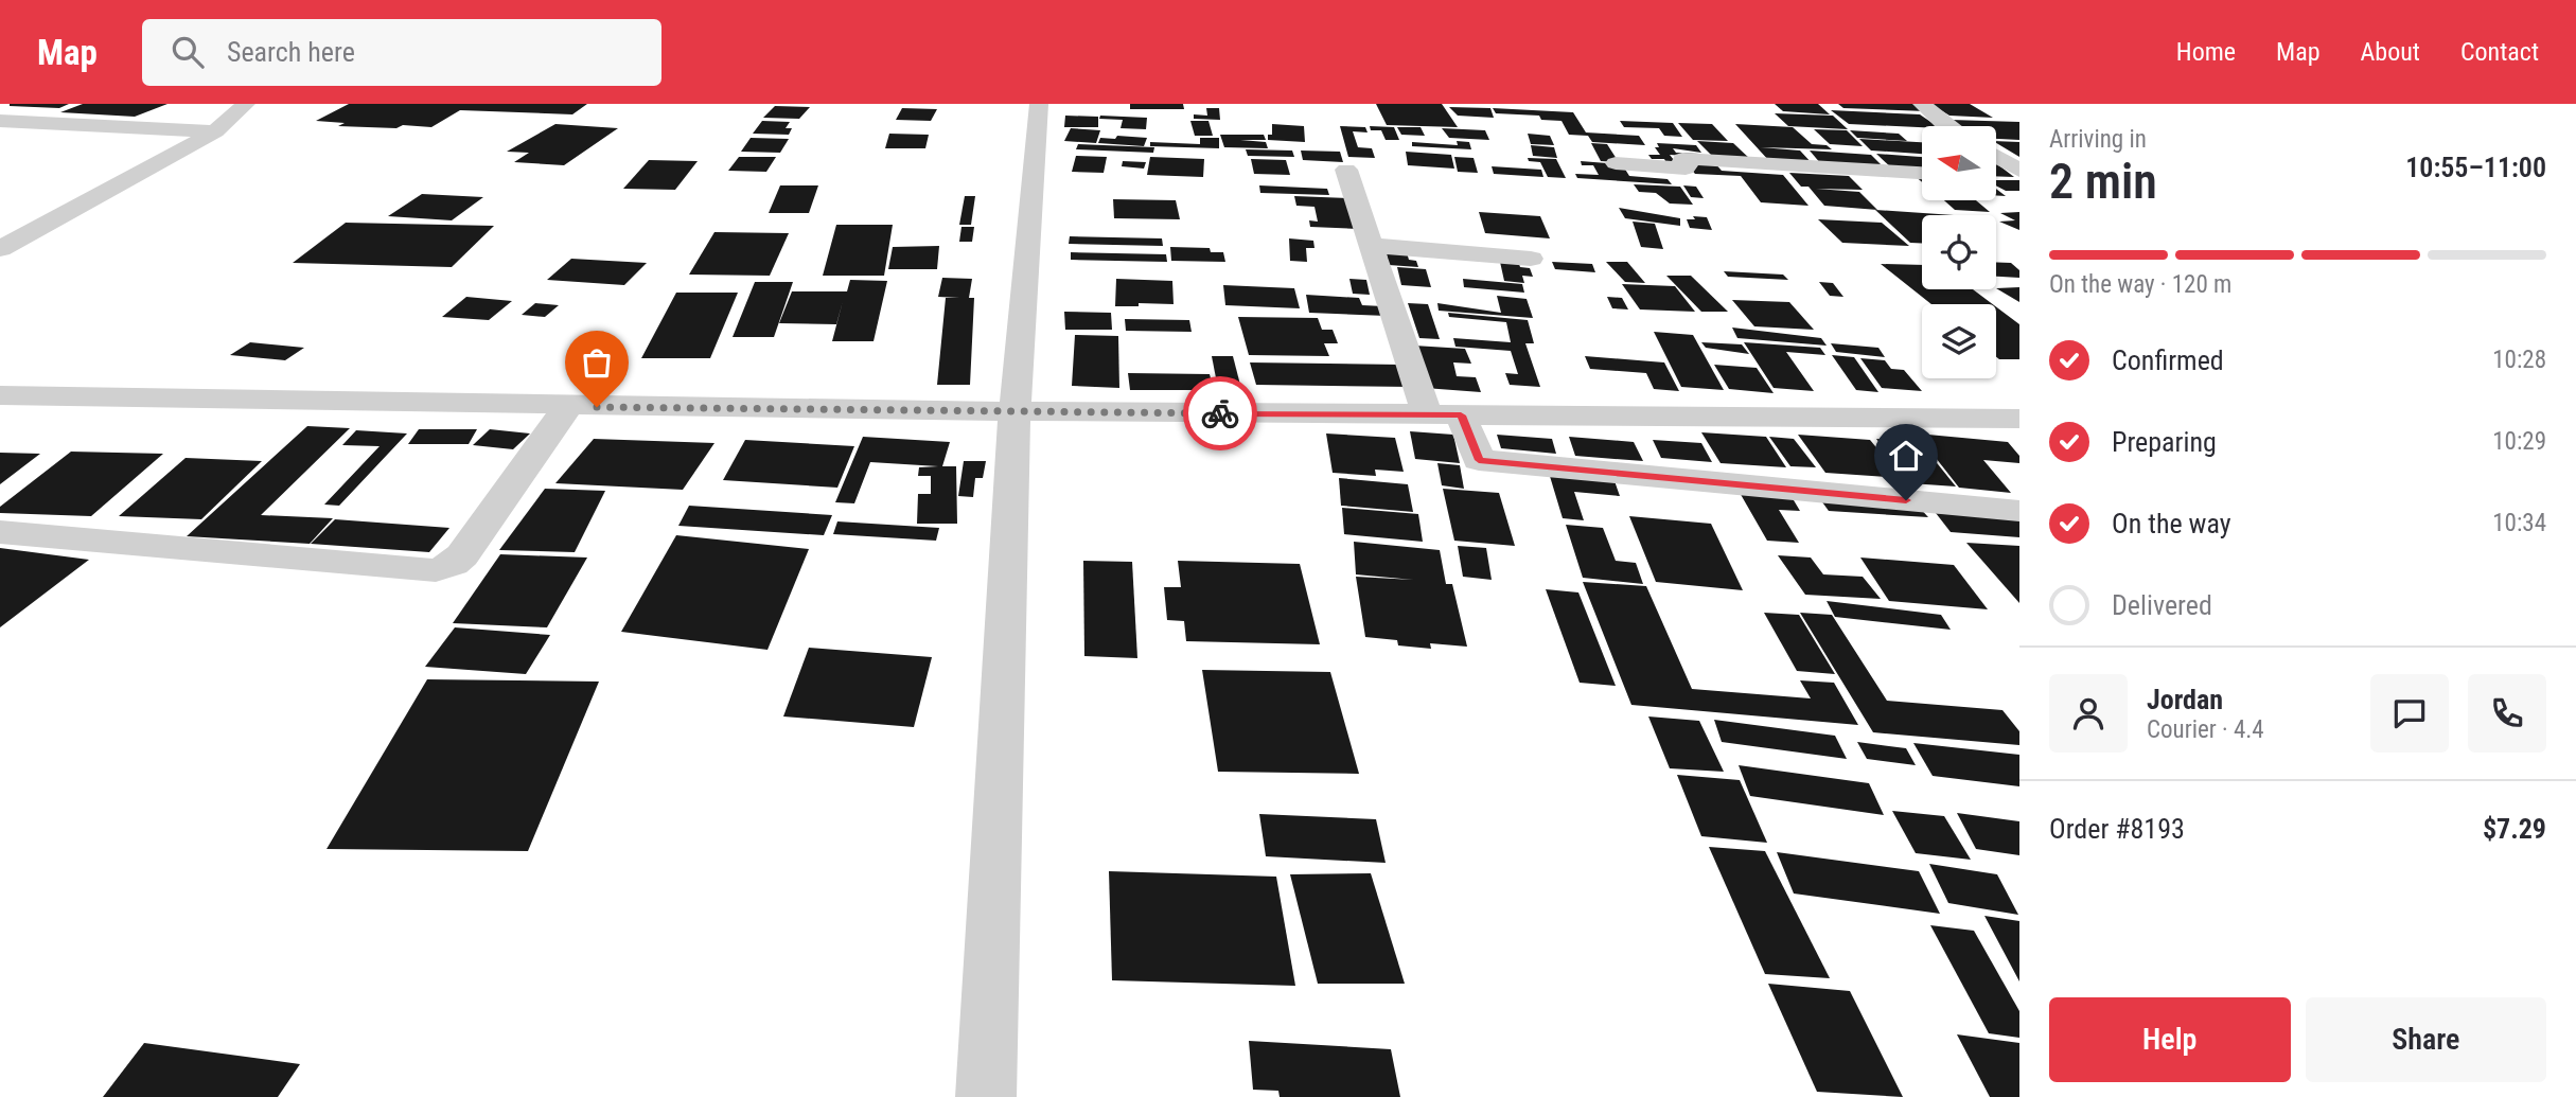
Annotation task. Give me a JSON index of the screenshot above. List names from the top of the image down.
{
  "north": "left",
  "page": {
    "header": "Map",
    "search": "Search here",
    "nav": [
      "Home",
      "Map",
      "About",
      "Contact"
    ],
    "heading": ["2 min", "Arriving in", "10:55–11:00"],
    "panel": [
      "Jordan",
      "Courier · 4.4",
      "Order #8193",
      "$7.29"
    ],
    "bar": "On the way · 120 m",
    "list": [
      ["Confirmed", "10:28"],
      ["Preparing", "10:29"],
      ["On the way", "10:34"],
      "Delivered"
    ],
    "buttons": ["Help", "Share"]
  }
}
